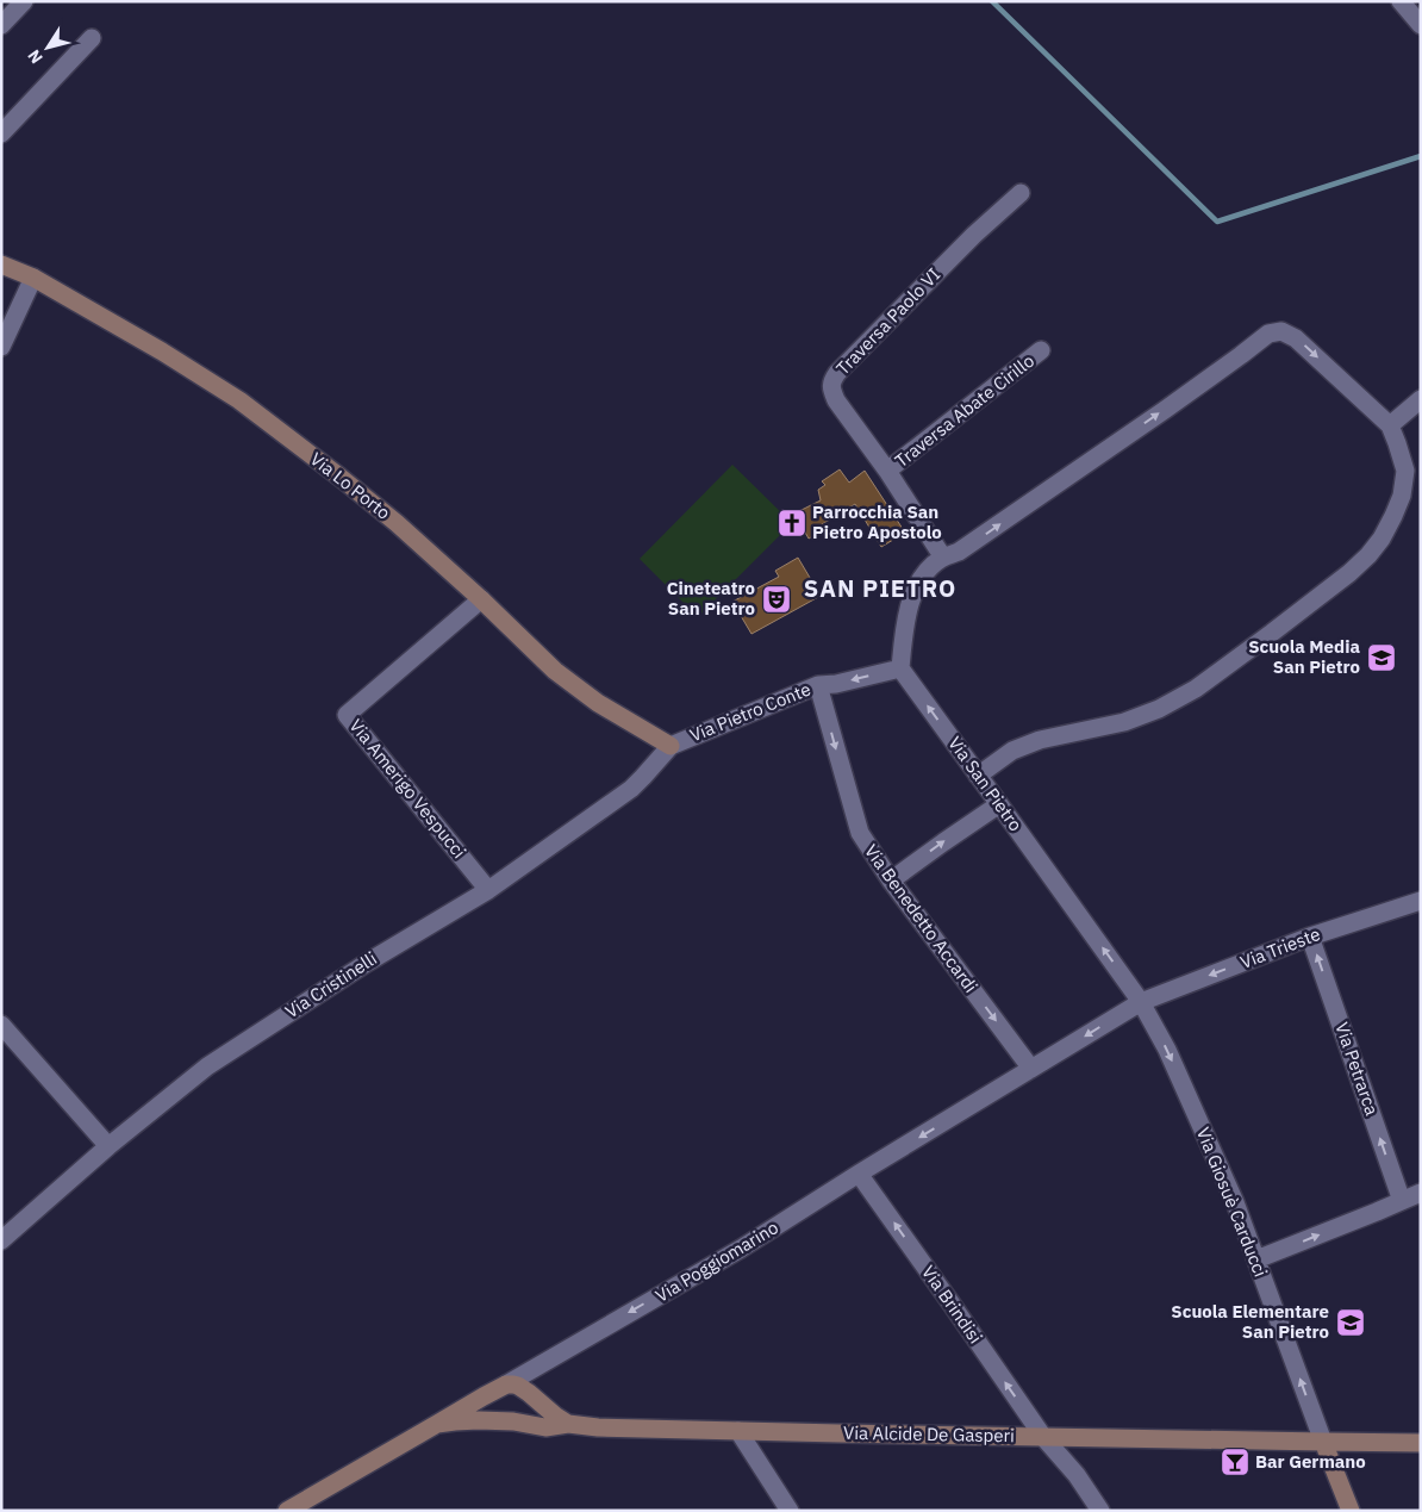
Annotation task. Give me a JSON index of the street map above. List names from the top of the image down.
{
  "streets": {
    "main road": ["Via Lo Porto", "Via Poggiomarino", "Via Alcide De Gasperi"],
    "street": [
      "Traversa Paolo VI",
      "Traversa Abate Cirillo",
      "Via Pietro Conte",
      "Via San Pietro",
      "Via Amerigo Vespucci",
      "Via Benedetto Accardi",
      "Via Trieste",
      "Via Cristinelli",
      "Via Petrarca",
      "Via Giosuè Carducci",
      "Via Brindisi"
    ]
  },
  "crossings": [
    ["Traversa Paolo VI", "Traversa Abate Cirillo"],
    ["Via Lo Porto", "Via Pietro Conte"],
    ["Via Lo Porto", "Via Amerigo Vespucci"],
    ["Via Lo Porto", "Via Cristinelli"],
    ["Via Pietro Conte", "Via San Pietro"],
    ["Via Pietro Conte", "Via Benedetto Accardi"],
    ["Via Pietro Conte", "Via Cristinelli"],
    ["Via San Pietro", "Via Trieste"],
    ["Via San Pietro", "Via Giosuè Carducci"],
    ["Via San Pietro", "Via Poggiomarino"],
    ["Via Amerigo Vespucci", "Via Cristinelli"],
    ["Via Benedetto Accardi", "Via Poggiomarino"],
    ["Via Trieste", "Via Petrarca"],
    ["Via Trieste", "Via Giosuè Carducci"],
    ["Via Trieste", "Via Poggiomarino"],
    ["Via Giosuè Carducci", "Via Poggiomarino"],
    ["Via Giosuè Carducci", "Via Alcide De Gasperi"],
    ["Via Poggiomarino", "Via Brindisi"],
    ["Via Poggiomarino", "Via Alcide De Gasperi"],
    ["Via Brindisi", "Via Alcide De Gasperi"]
  ],
  "one_way": [
    "Via San Pietro",
    "Via Benedetto Accardi",
    "Via Trieste",
    "Via Petrarca",
    "Via Poggiomarino",
    "Via Brindisi"
  ],
  "districts": ["SAN PIETRO"],
  "places": {
    "church": ["Parrocchia San Pietro Apostolo"],
    "theatre": ["Cineteatro San Pietro"],
    "school or university": ["Scuola Media San Pietro", "Scuola Elementare San Pietro"],
    "bar": ["Bar Germano"]
  },
  "north": "bottom left"
}
